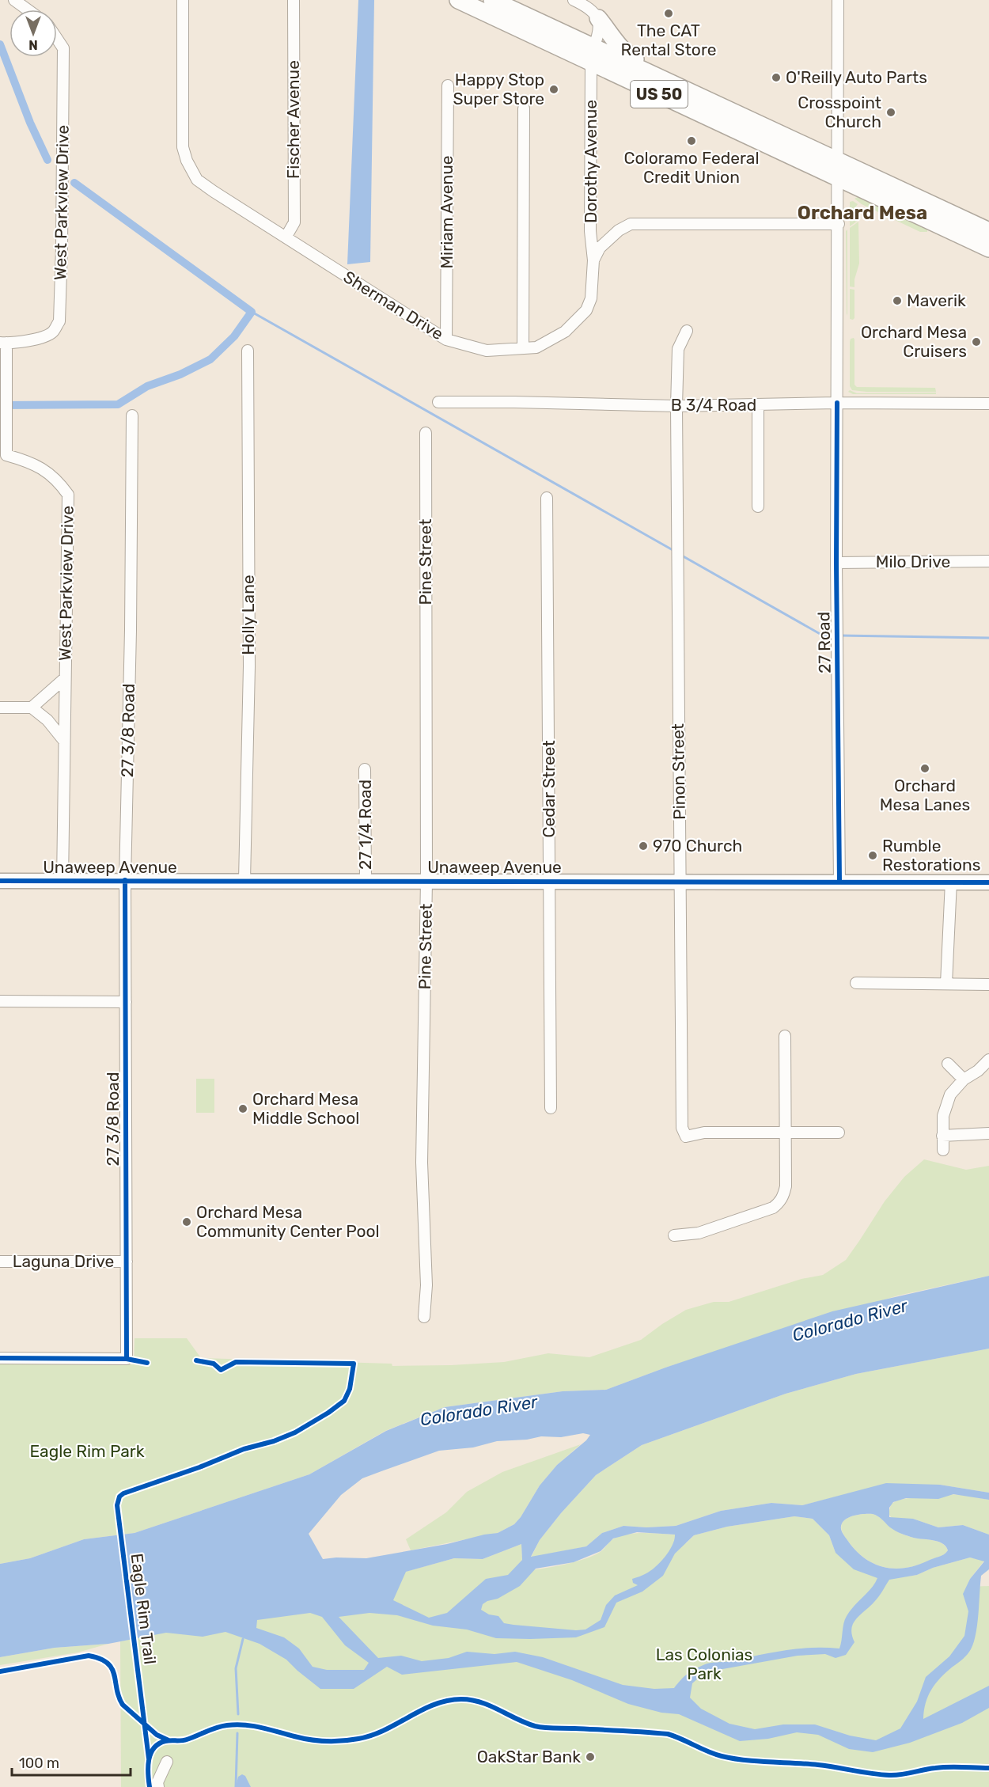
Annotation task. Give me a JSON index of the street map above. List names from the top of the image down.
{
  "streets": {
    "highway": ["US 50"],
    "main road": ["Unaweep Avenue"],
    "street": [
      "Fischer Avenue",
      "Dorothy Avenue",
      "West Parkview Drive",
      "Miriam Avenue",
      "Sherman Drive",
      "B 3/4 Road",
      "Pine Street",
      "Milo Drive",
      "Holly Lane",
      "27 Road",
      "27 3/8 Road",
      "Pinon Street",
      "Cedar Street",
      "27 1/4 Road",
      "Laguna Drive"
    ],
    "cycle path": ["Eagle Rim Trail"]
  },
  "crossings": [
    ["US 50", "Dorothy Avenue"],
    ["US 50", "27 Road"],
    ["Fischer Avenue", "Sherman Drive"],
    ["Dorothy Avenue", "Sherman Drive"],
    ["West Parkview Drive", "Unaweep Avenue"],
    ["Miriam Avenue", "Sherman Drive"],
    ["B 3/4 Road", "27 Road"],
    ["B 3/4 Road", "Pinon Street"],
    ["Pine Street", "Unaweep Avenue"],
    ["Milo Drive", "27 Road"],
    ["Holly Lane", "Unaweep Avenue"],
    ["27 Road", "Unaweep Avenue"],
    ["27 3/8 Road", "Unaweep Avenue"],
    ["27 3/8 Road", "Laguna Drive"],
    ["Pinon Street", "Unaweep Avenue"],
    ["Cedar Street", "Unaweep Avenue"],
    ["27 1/4 Road", "Unaweep Avenue"]
  ],
  "districts": ["Orchard Mesa"],
  "water": ["Colorado River"],
  "parks": ["Eagle Rim Park", "Las Colonias Park"],
  "places": [
    "The CAT Rental Store",
    "O'Reilly Auto Parts",
    "Happy Stop Super Store",
    "Crosspoint Church",
    "Coloramo Federal Credit Union",
    "Maverik",
    "Orchard Mesa Cruisers",
    "Orchard Mesa Lanes",
    "970 Church",
    "Rumble Restorations",
    "Orchard Mesa Middle School",
    "Orchard Mesa Community Center Pool",
    "OakStar Bank"
  ],
  "scale_bar": "100 m",
  "north": "bottom"
}
